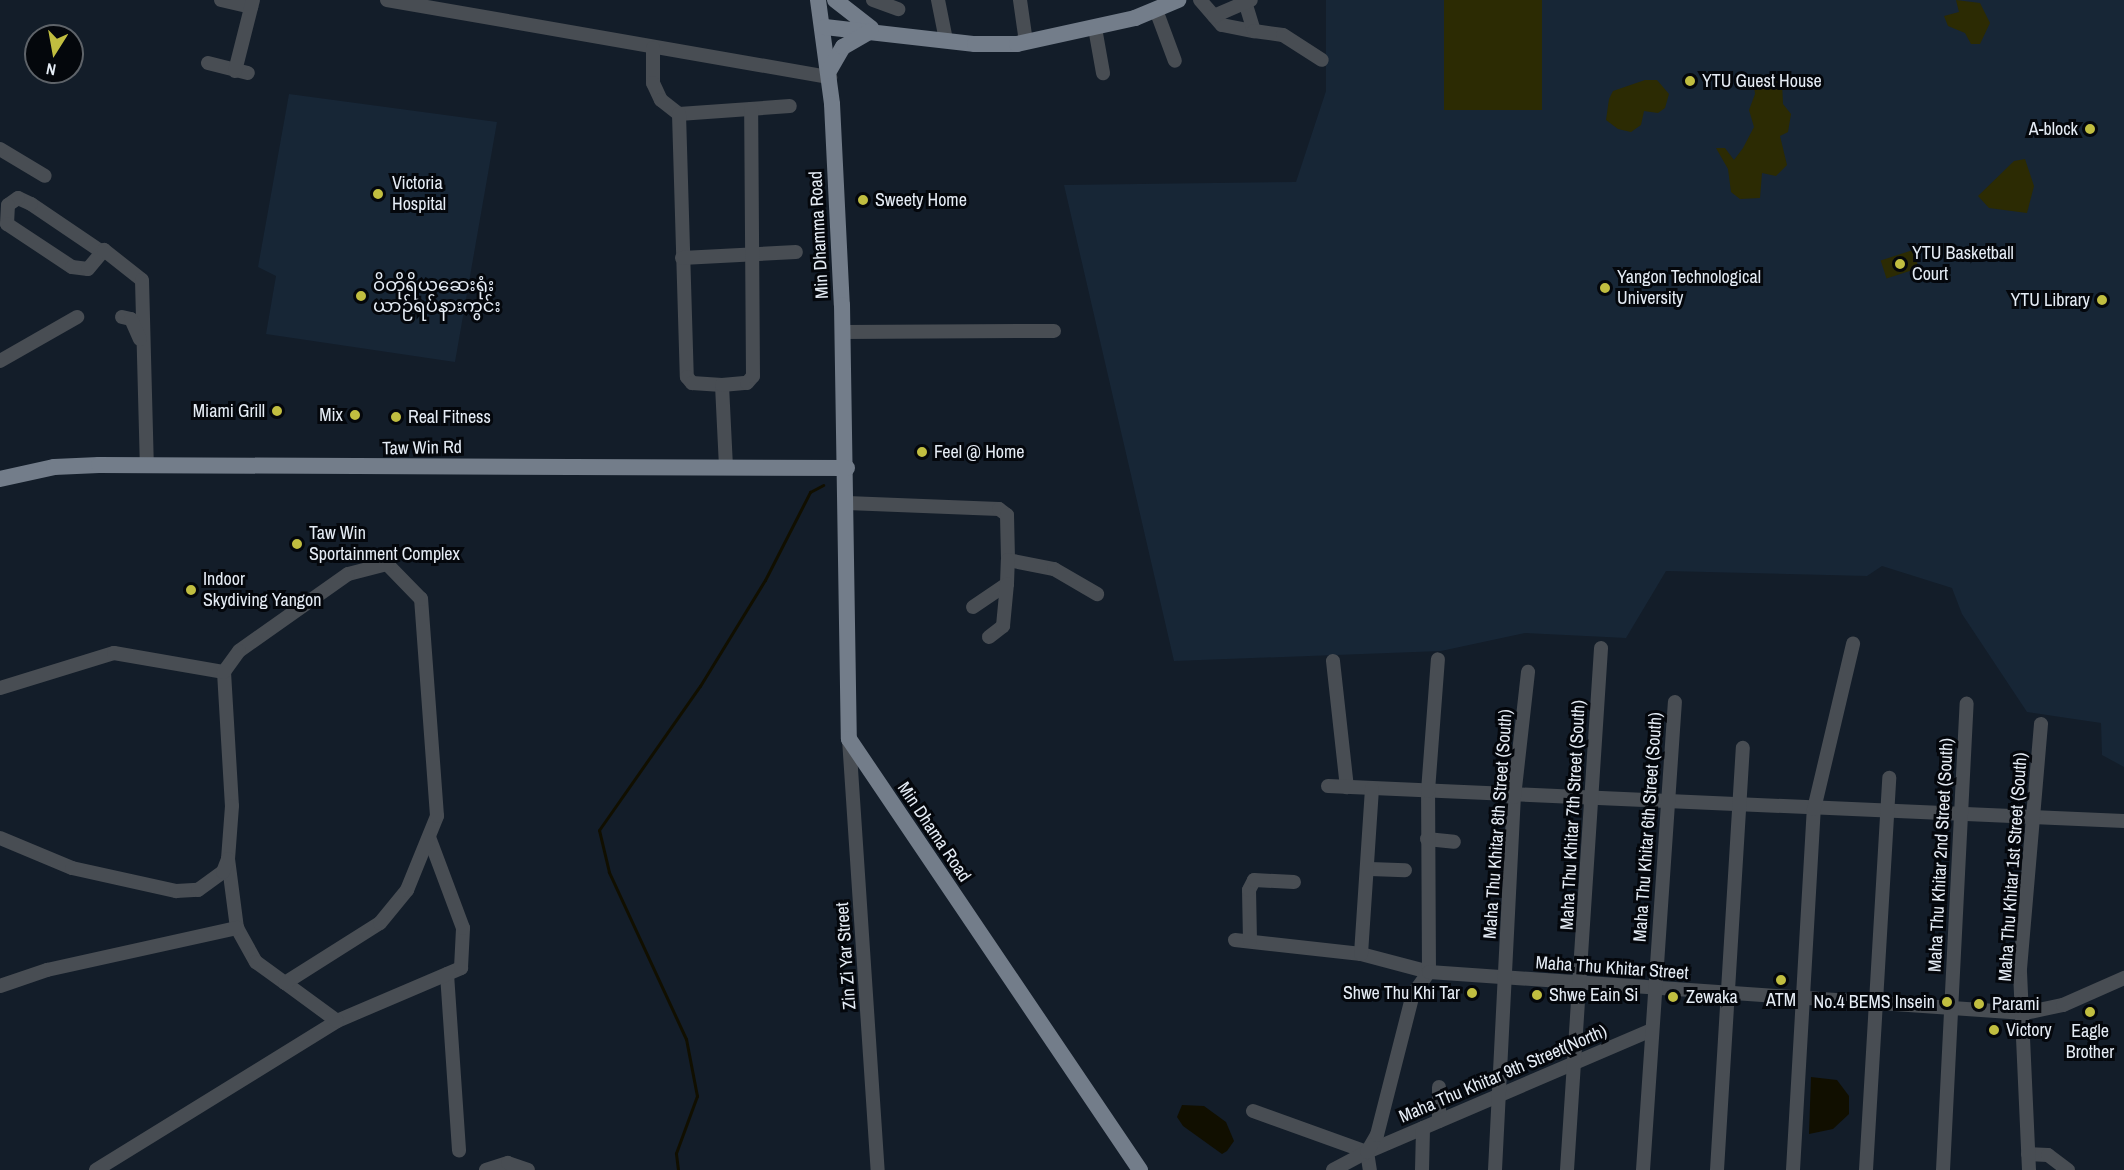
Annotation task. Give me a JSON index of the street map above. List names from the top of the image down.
{
  "streets": {
    "main road": ["Min Dhamma Road", "Taw Win Rd", "Min Dhama Road"],
    "street": [
      "Maha Thu Khitar 7th Street (South)",
      "Maha Thu Khitar 8th Street (South)",
      "Maha Thu Khitar 6th Street (South)",
      "Maha Thu Khitar 2nd Street (South)",
      "Maha Thu Khitar 1st Street (South)",
      "Zin Zi Yar Street",
      "Maha Thu Khitar Street",
      "Maha Thu Khitar 9th Street(North)"
    ]
  },
  "crossings": [
    ["Min Dhamma Road", "Taw Win Rd"],
    ["Maha Thu Khitar 7th Street (South)", "Maha Thu Khitar Street"],
    ["Maha Thu Khitar 7th Street (South)", "Maha Thu Khitar 9th Street(North)"],
    ["Maha Thu Khitar 8th Street (South)", "Maha Thu Khitar Street"],
    ["Maha Thu Khitar 8th Street (South)", "Maha Thu Khitar 9th Street(North)"],
    ["Maha Thu Khitar 6th Street (South)", "Maha Thu Khitar Street"],
    ["Maha Thu Khitar 6th Street (South)", "Maha Thu Khitar 9th Street(North)"],
    ["Min Dhama Road", "Zin Zi Yar Street"],
    ["Maha Thu Khitar 2nd Street (South)", "Maha Thu Khitar Street"],
    ["Maha Thu Khitar 1st Street (South)", "Maha Thu Khitar Street"]
  ],
  "places": [
    "YTU Guest House",
    "A-block",
    "Victoria Hospital",
    "Sweety Home",
    "YTU Basketball Court",
    "Yangon Technological University",
    "ဝိတိုရိယဆေးရုံး ယာဉ်ရပ်နားကွင်း",
    "YTU Library",
    "Miami Grill",
    "Mix",
    "Real Fitness",
    "Feel @ Home",
    "Taw Win Sportainment Complex",
    "Indoor Skydiving Yangon",
    "ATM",
    "Shwe Thu Khi Tar",
    "Shwe Eain Si",
    "Zewaka",
    "No.4 BEMS Insein",
    "Parami",
    "Eagle Brother",
    "Victory"
  ],
  "north": "bottom"
}
